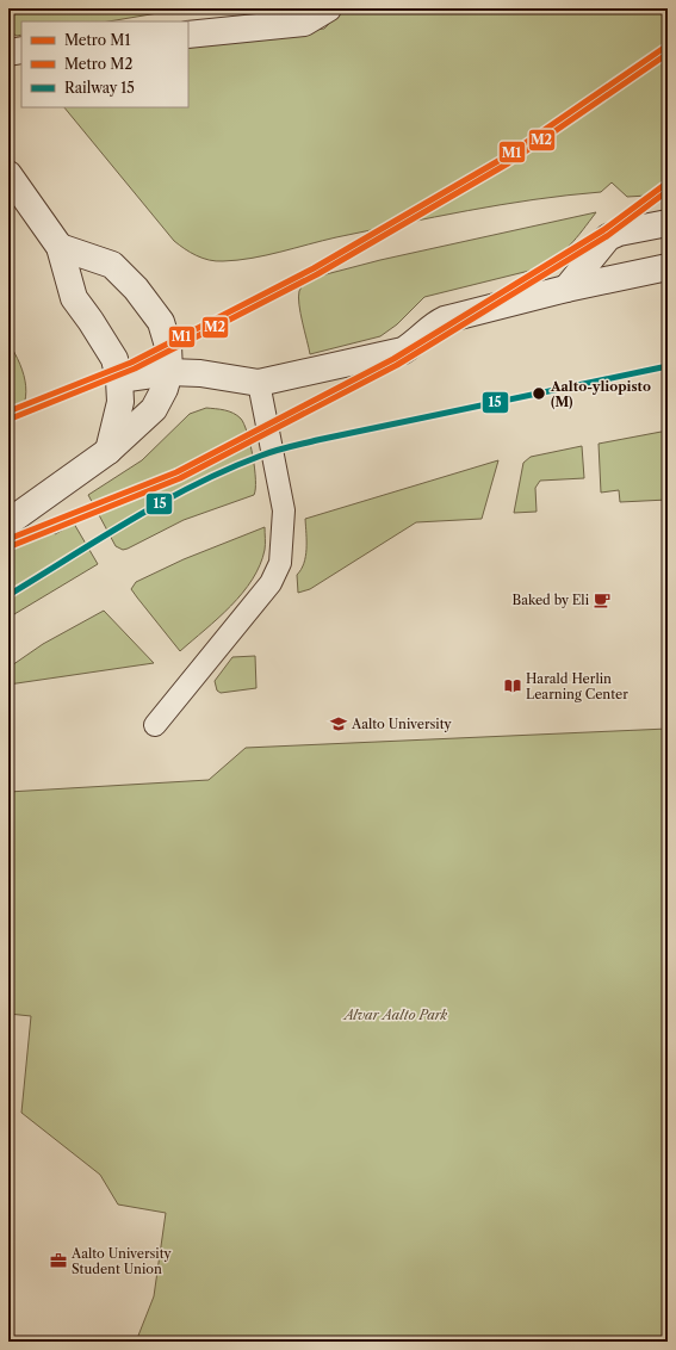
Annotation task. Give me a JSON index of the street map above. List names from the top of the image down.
{
  "parks": ["Alvar Aalto Park"],
  "places": {
    "other": ["Aalto-yliopisto (M)"],
    "cafe": ["Baked by Eli"],
    "library": ["Harald Herlin Learning Center"],
    "school or university": ["Aalto University"],
    "office": ["Aalto University Student Union"]
  },
  "lines": ["metro line M1", "metro line M2", "rail line 15"],
  "legend": ["Metro M1", "Metro M2", "Railway 15"]
}
